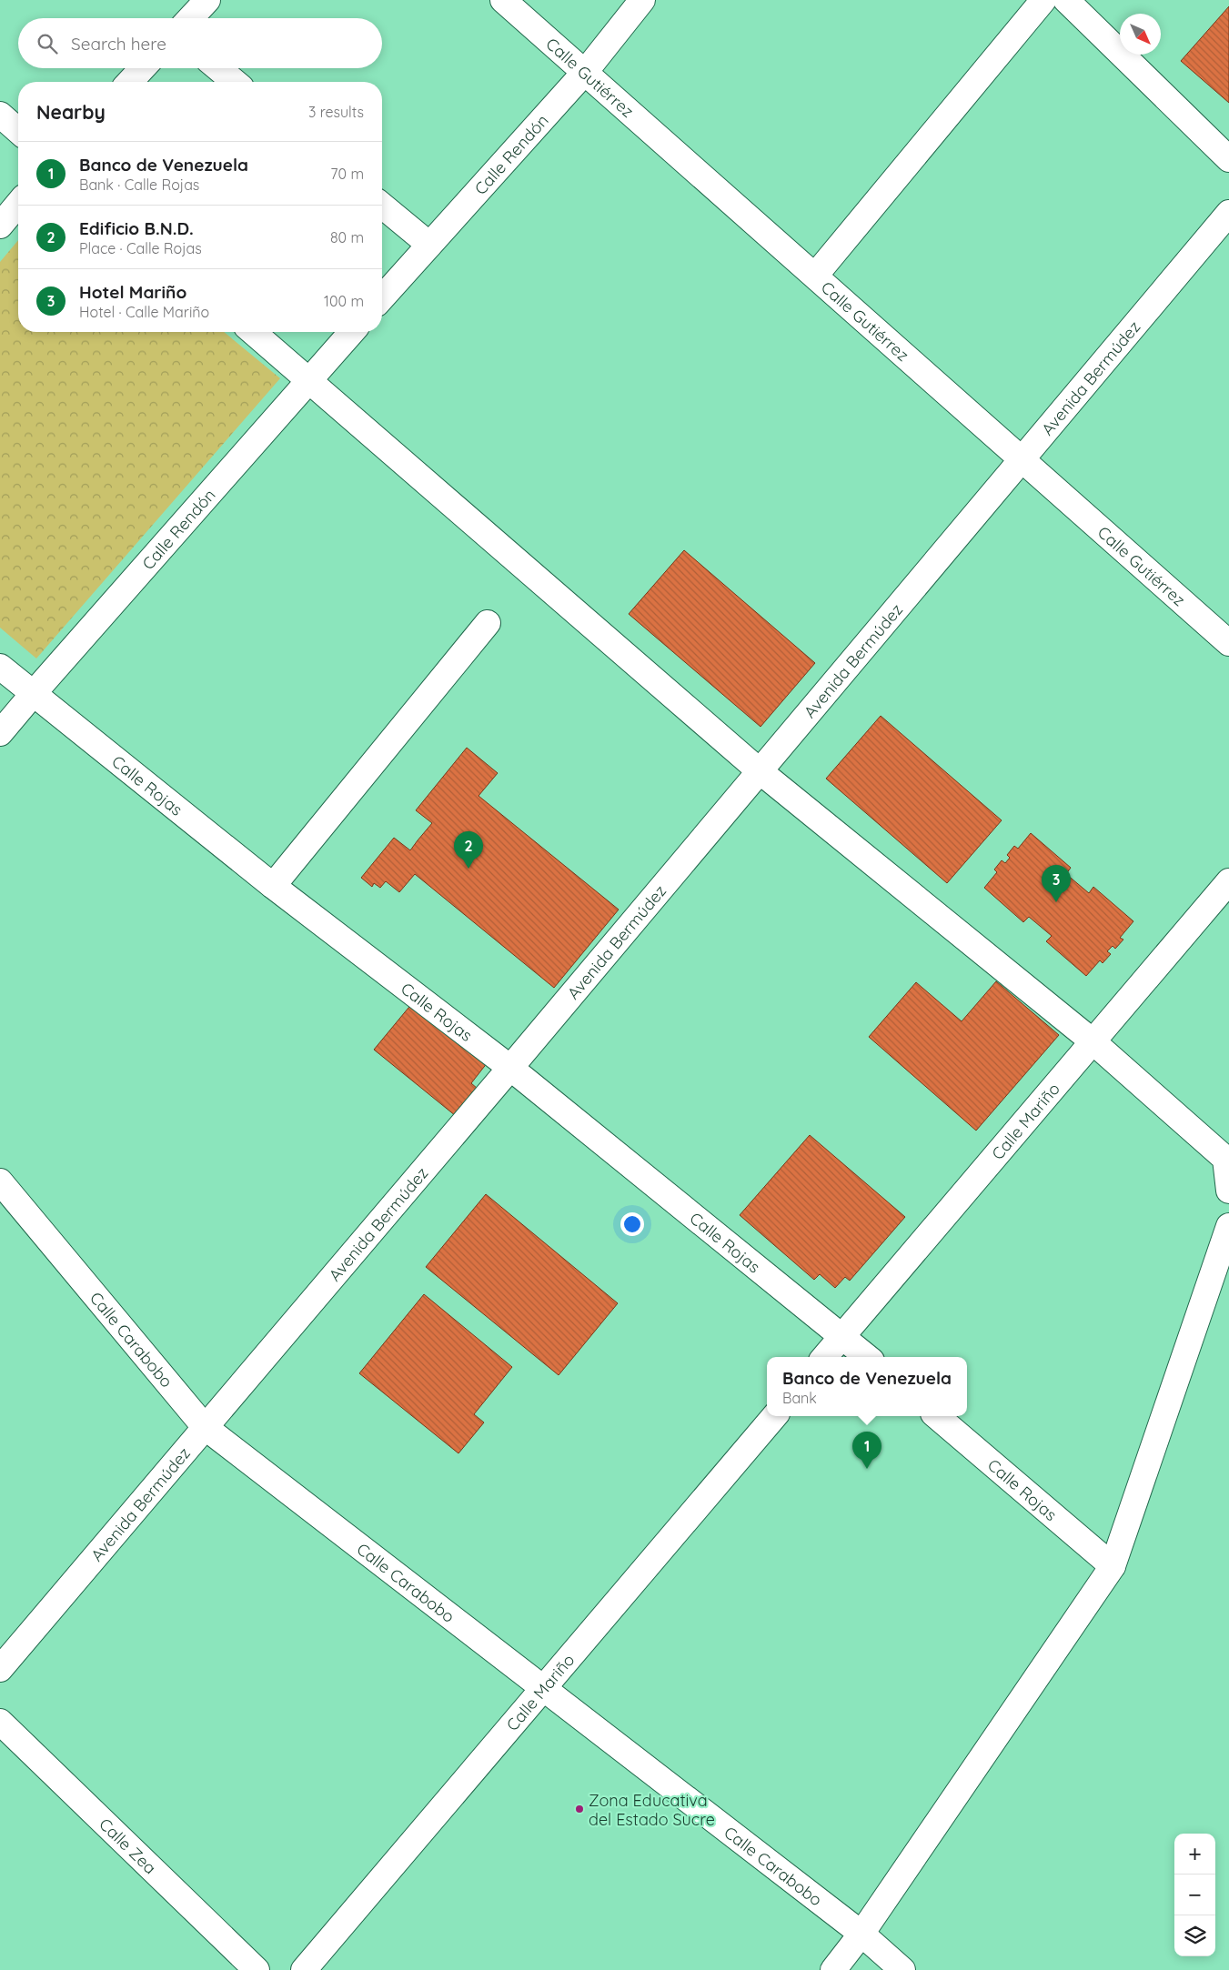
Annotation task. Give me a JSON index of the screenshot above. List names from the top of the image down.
{
  "streets": {
    "street": [
      "Calle Gutiérrez",
      "Calle Rendón",
      "Avenida Bermúdez",
      "Calle Rojas",
      "Calle Mariño",
      "Calle Carabobo",
      "Calle Zea"
    ]
  },
  "crossings": [
    ["Calle Gutiérrez", "Calle Rendón"],
    ["Calle Gutiérrez", "Avenida Bermúdez"],
    ["Calle Rendón", "Calle Rojas"],
    ["Avenida Bermúdez", "Calle Rojas"],
    ["Avenida Bermúdez", "Calle Carabobo"],
    ["Calle Rojas", "Calle Mariño"],
    ["Calle Mariño", "Calle Carabobo"]
  ],
  "places": ["Zona Educativa del Estado Sucre"],
  "north": "bottom right",
  "page": {
    "search": "Search here",
    "heading": ["Nearby", "3 results"],
    "list": [
      {
        "mark": "1",
        "name": "Banco de Venezuela",
        "note": "Bank · Calle Rojas",
        "value": "70 m"
      },
      {
        "mark": "2",
        "name": "Edificio B.N.D.",
        "note": "Place · Calle Rojas",
        "value": "80 m"
      },
      {
        "mark": "3",
        "name": "Hotel Mariño",
        "note": "Hotel · Calle Mariño",
        "value": "100 m"
      }
    ],
    "pins": ["2", "3", "1"],
    "popup": ["Banco de Venezuela", "Bank"],
    "map_buttons": ["+", "−"]
  }
}
